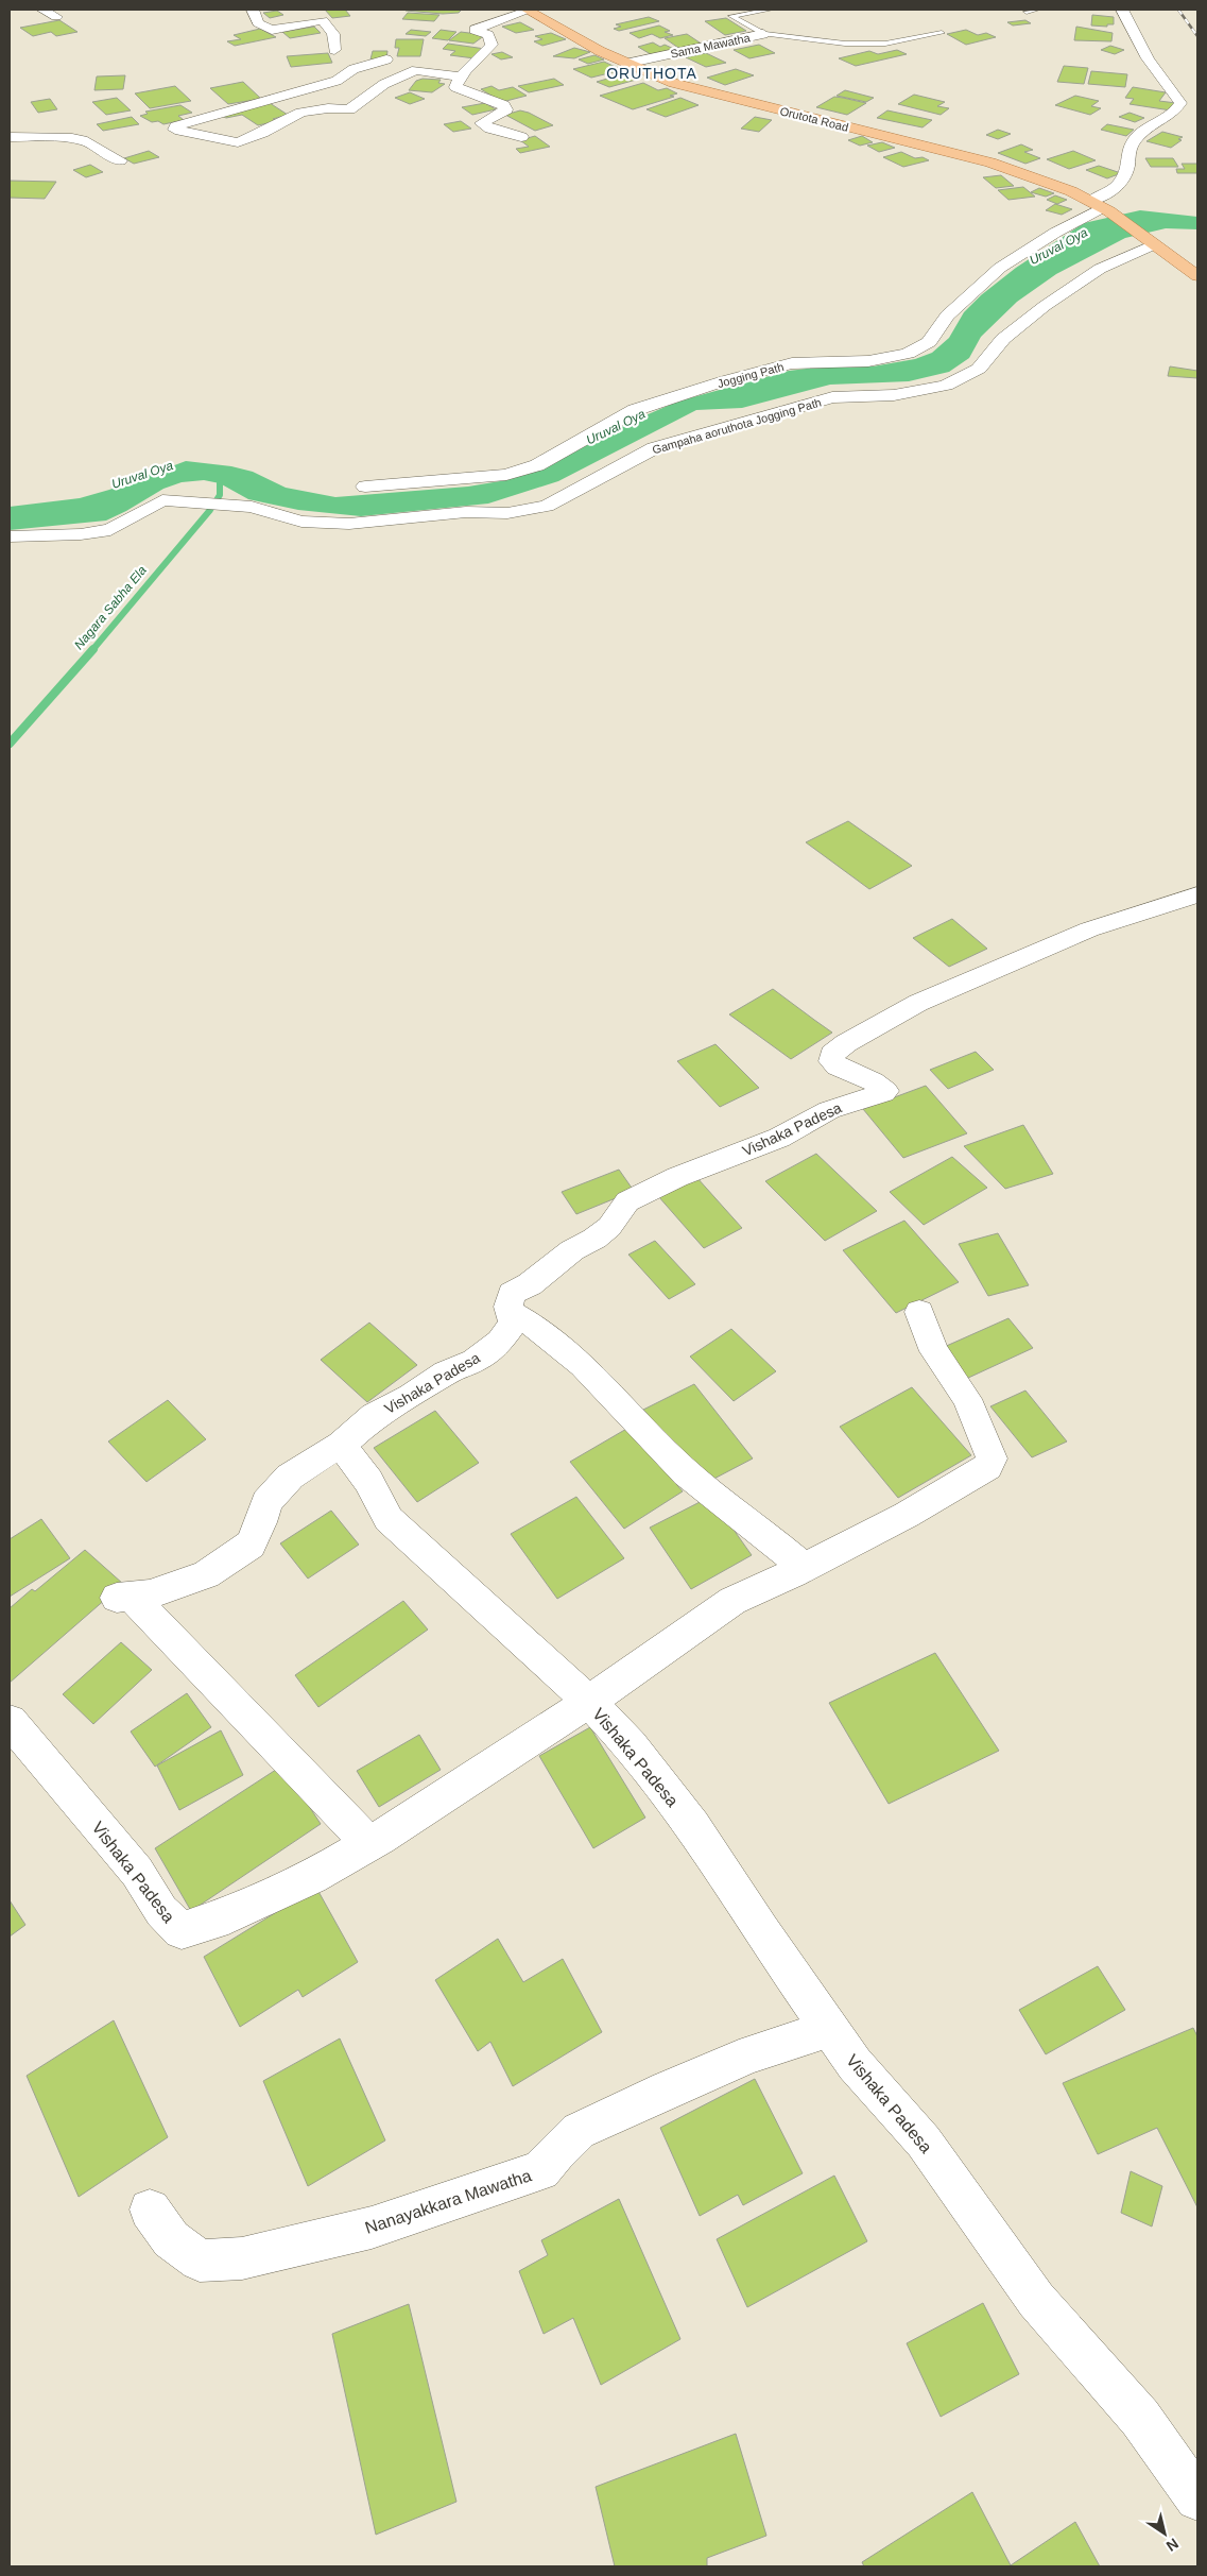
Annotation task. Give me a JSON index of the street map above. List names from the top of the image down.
{
  "streets": {
    "main road": ["Orutota Road"],
    "street": [
      "Sama Mawatha",
      "Jogging Path",
      "Gampaha aoruthota Jogging Path",
      "Vishaka Padesa",
      "Nanayakkara Mawatha"
    ]
  },
  "crossings": [
    ["Sama Mawatha", "Orutota Road"],
    ["Orutota Road", "Jogging Path"],
    ["Orutota Road", "Gampaha aoruthota Jogging Path"],
    ["Vishaka Padesa", "Nanayakkara Mawatha"]
  ],
  "districts": ["ORUTHOTA"],
  "water": ["Uruval Oya", "Nagara Sabha Ela"],
  "north": "bottom right"
}
